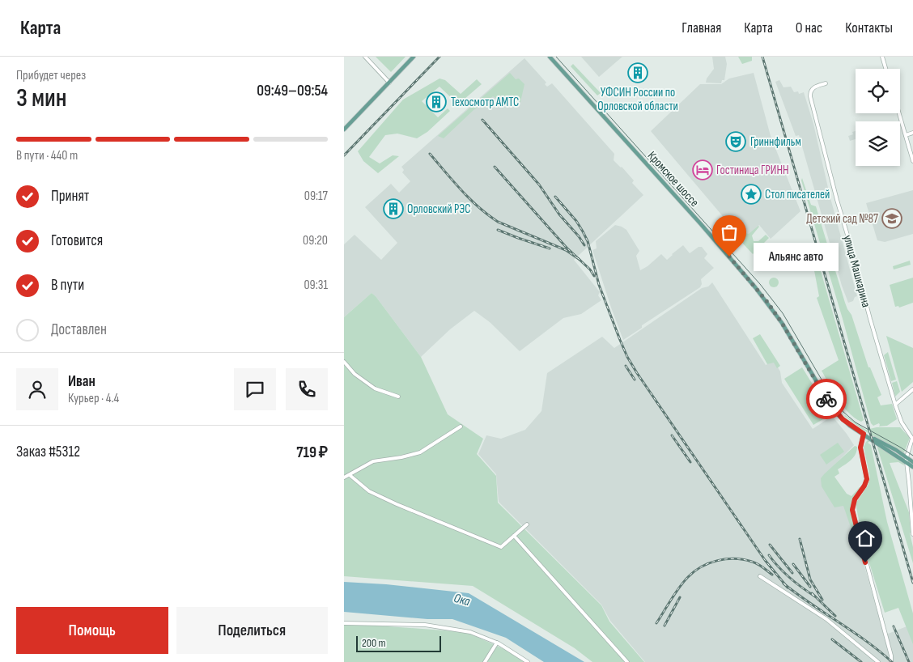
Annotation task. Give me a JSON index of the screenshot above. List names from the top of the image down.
{
  "streets": {
    "main road": ["Кромское шоссе"],
    "street": ["улица Машкарина"]
  },
  "water": ["Ока"],
  "places": {
    "building": ["УФСИН России по Орловской области", "Техосмотр АМТС", "Орловский РЭС"],
    "theatre": ["Гриннфильм"],
    "hotel": ["Гостиница ГРИНН"],
    "place": ["Стол писателей"],
    "school or university": ["Детский сад №87"],
    "other": ["Альянс авто"]
  },
  "scale_bar": "200 m",
  "page": {
    "header": "Карта",
    "nav": [
      "Главная",
      "Карта",
      "О нас",
      "Контакты"
    ],
    "heading": ["3 мин", "Прибудет через", "09:49–09:54"],
    "panel": [
      "Иван",
      "Курьер · 4.4",
      "Заказ #5312",
      "719 ₽"
    ],
    "bar": "В пути · 440 m",
    "list": [
      ["Принят", "09:17"],
      ["Готовится", "09:20"],
      ["В пути", "09:31"],
      "Доставлен"
    ],
    "bubble": "Альянс авто",
    "buttons": ["Помощь", "Поделиться"],
    "scale": "200 m"
  }
}
